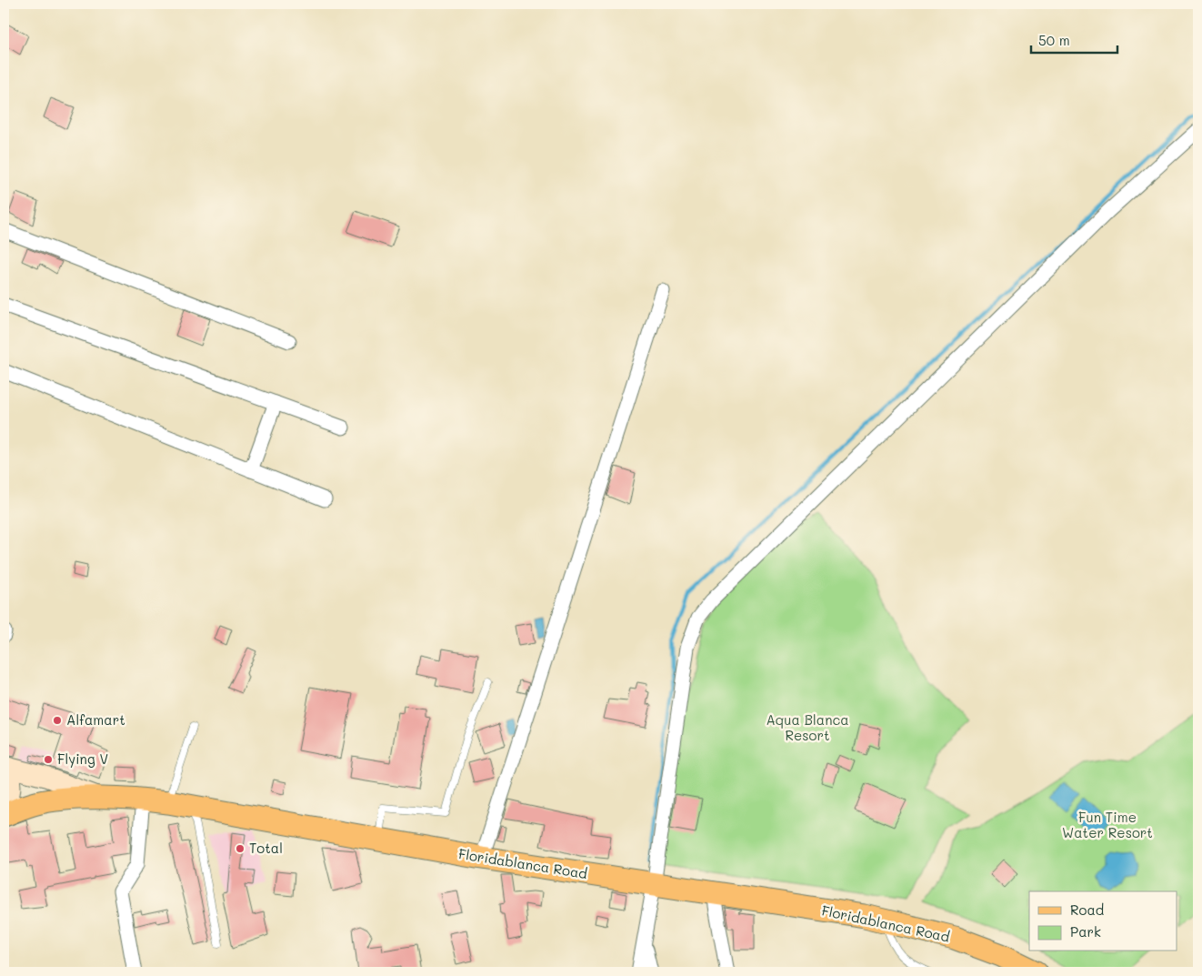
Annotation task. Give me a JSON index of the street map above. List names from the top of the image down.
{
  "streets": {
    "main road": ["Floridablanca Road"]
  },
  "parks": ["Aqua Blanca Resort", "Fun Time Water Resort"],
  "places": ["Alfamart", "Flying V", "Total"],
  "legend": ["Road", "Park"],
  "scale_bar": "50 m"
}
